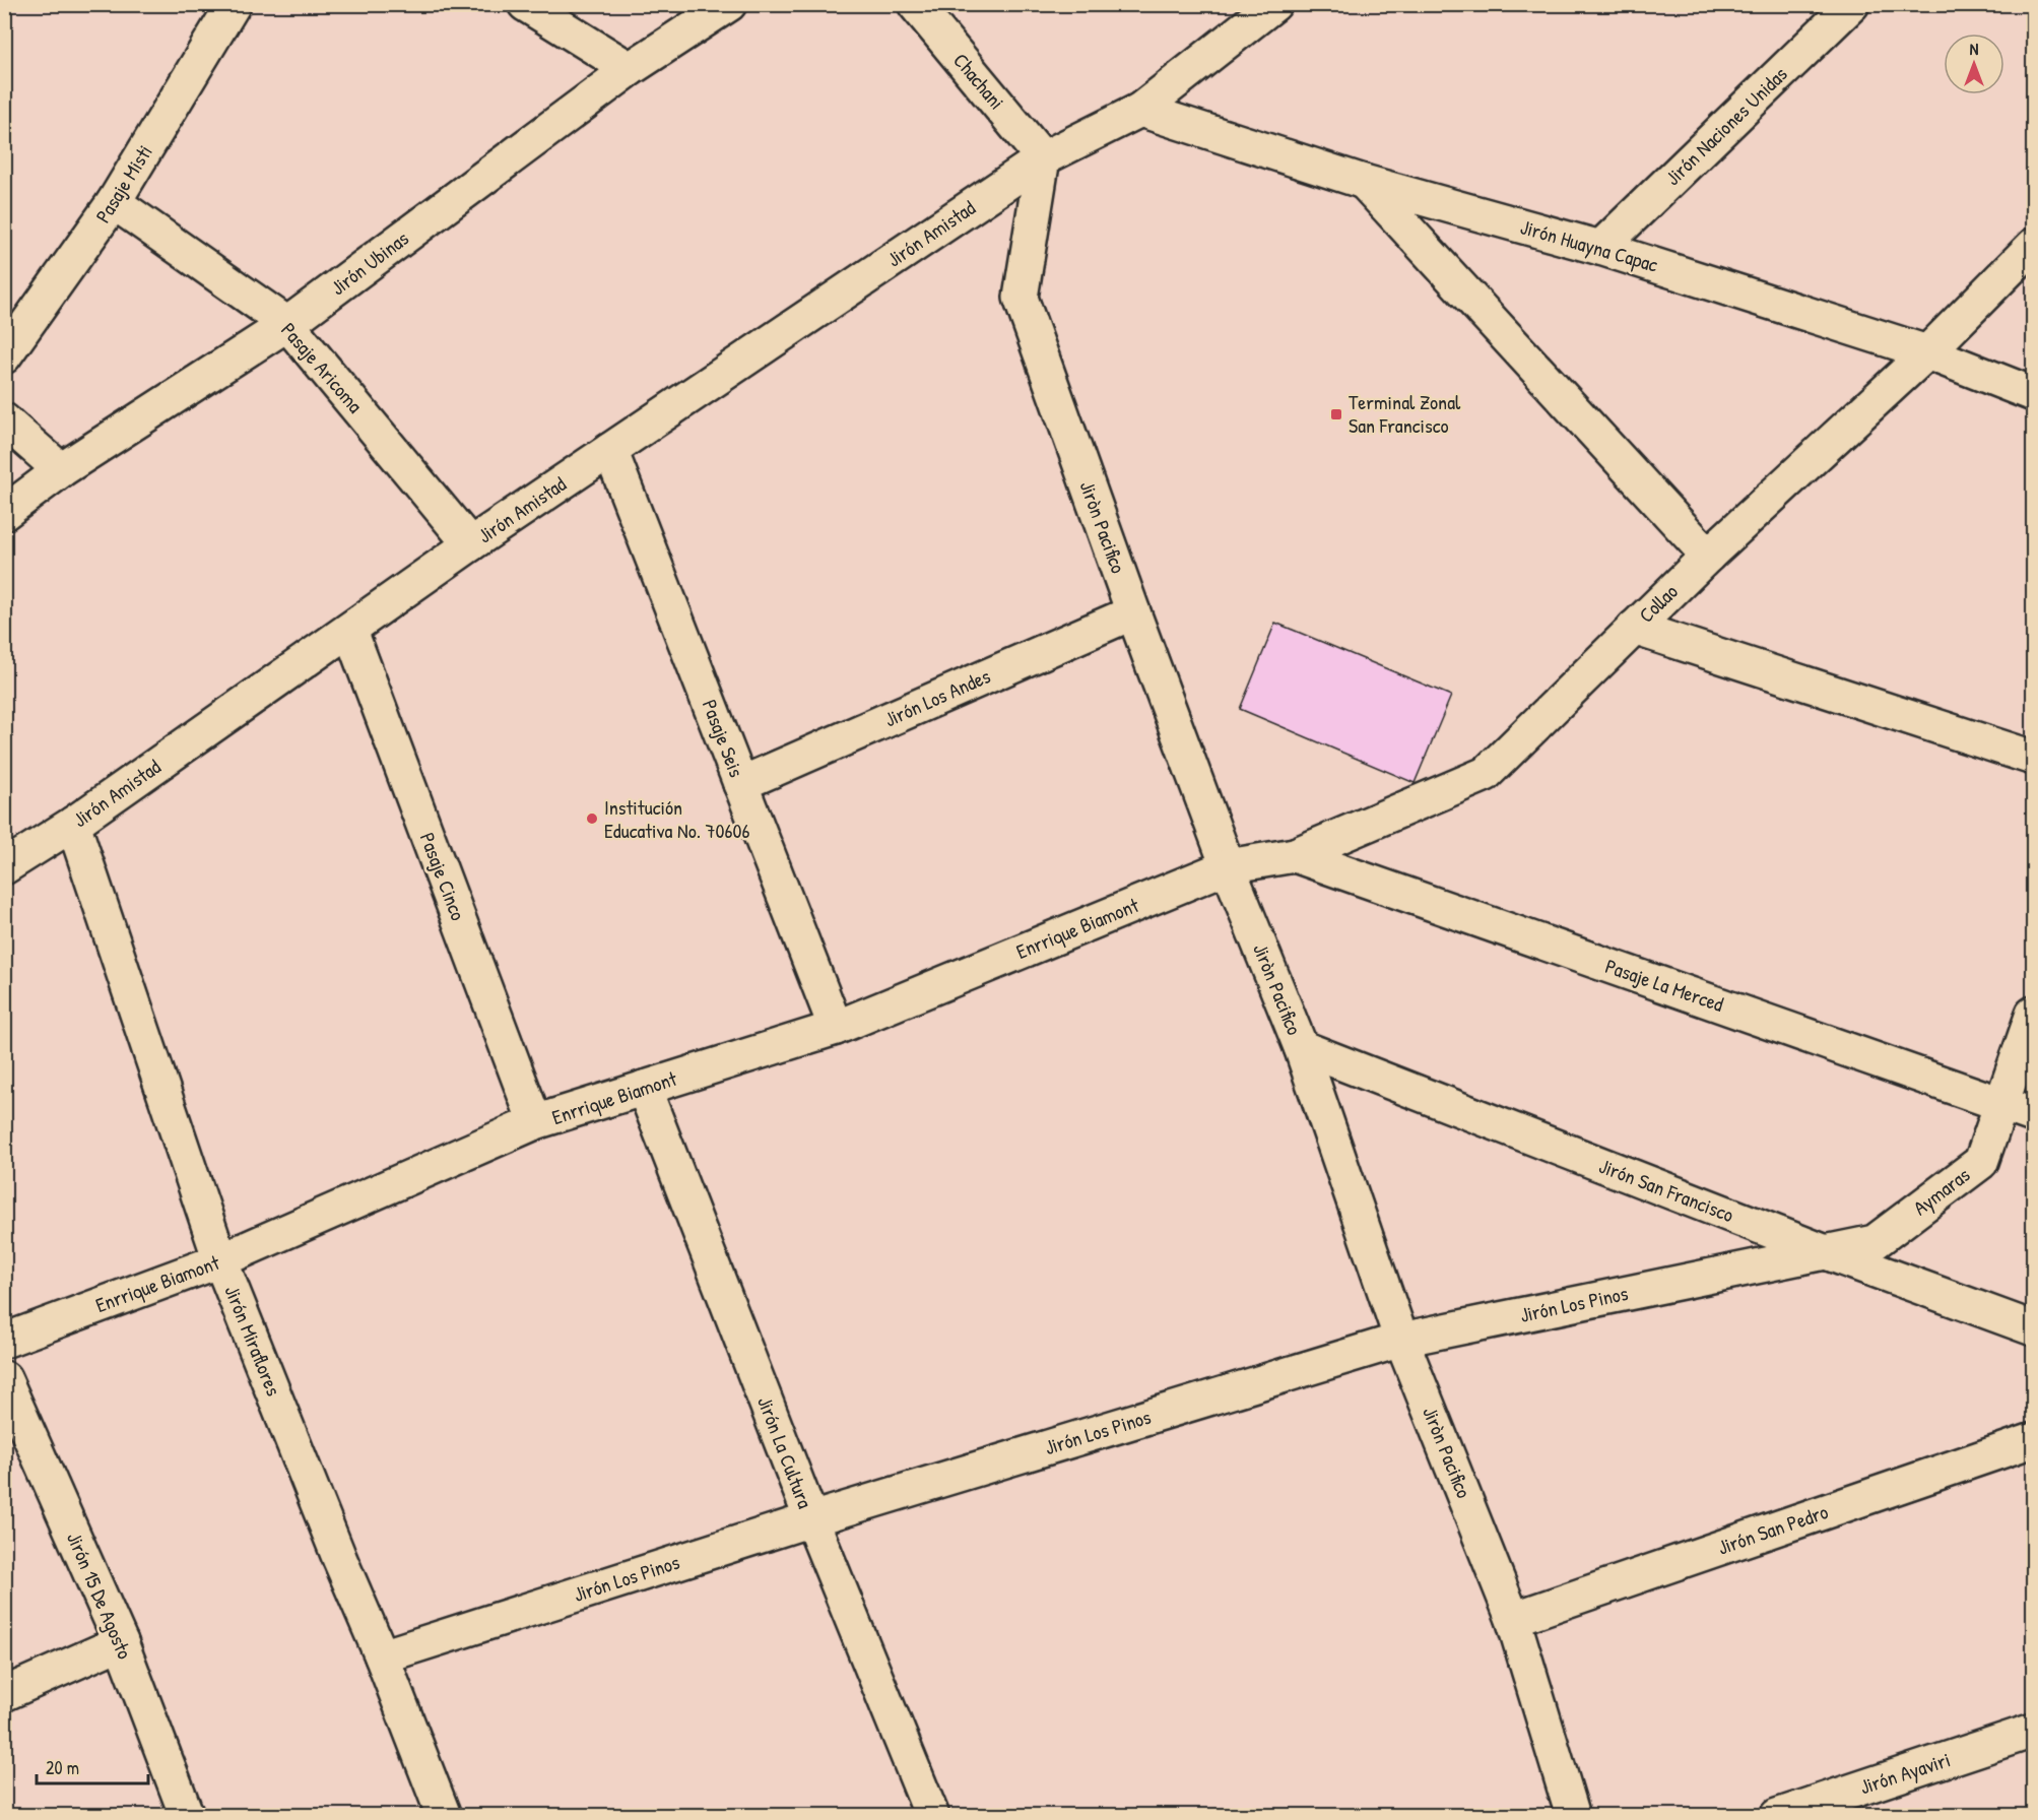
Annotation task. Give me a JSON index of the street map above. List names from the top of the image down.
{
  "streets": {
    "street": [
      "Chachani",
      "Jirón Naciones Unidas",
      "Pasaje Misti",
      "Jirón Amistad",
      "Jirón Huayna Capac",
      "Jirón Ubinas",
      "Pasaje Aricoma",
      "Jiròn Pacifico",
      "Collao",
      "Jirón Los Andes",
      "Pasaje Seis",
      "Pasaje Cinco",
      "Enrrique Biamont",
      "Pasaje La Merced",
      "Jirón San Francisco",
      "Aymaras",
      "Jirón Los Pinos",
      "Jirón Miraflores",
      "Jirón La Cultura",
      "Jirón San Pedro",
      "Jirón 15 De Agosto",
      "Jirón Ayaviri"
    ]
  },
  "crossings": [
    ["Chachani", "Jirón Amistad"],
    ["Chachani", "Jiròn Pacifico"],
    ["Jirón Naciones Unidas", "Jirón Huayna Capac"],
    ["Pasaje Misti", "Pasaje Aricoma"],
    ["Jirón Amistad", "Jirón Huayna Capac"],
    ["Jirón Amistad", "Pasaje Aricoma"],
    ["Jirón Amistad", "Jiròn Pacifico"],
    ["Jirón Amistad", "Pasaje Seis"],
    ["Jirón Amistad", "Pasaje Cinco"],
    ["Jirón Amistad", "Jirón Miraflores"],
    ["Jirón Huayna Capac", "Collao"],
    ["Jirón Ubinas", "Pasaje Aricoma"],
    ["Jiròn Pacifico", "Collao"],
    ["Jiròn Pacifico", "Jirón Los Andes"],
    ["Jiròn Pacifico", "Enrrique Biamont"],
    ["Jiròn Pacifico", "Jirón San Francisco"],
    ["Jiròn Pacifico", "Jirón Los Pinos"],
    ["Jiròn Pacifico", "Jirón San Pedro"],
    ["Collao", "Enrrique Biamont"],
    ["Collao", "Pasaje La Merced"],
    ["Jirón Los Andes", "Pasaje Seis"],
    ["Pasaje Seis", "Enrrique Biamont"],
    ["Pasaje Cinco", "Enrrique Biamont"],
    ["Enrrique Biamont", "Jirón Miraflores"],
    ["Enrrique Biamont", "Jirón La Cultura"],
    ["Pasaje La Merced", "Aymaras"],
    ["Jirón San Francisco", "Aymaras"],
    ["Jirón San Francisco", "Jirón Los Pinos"],
    ["Aymaras", "Jirón Los Pinos"],
    ["Jirón Los Pinos", "Jirón Miraflores"],
    ["Jirón Los Pinos", "Jirón La Cultura"]
  ],
  "places": {
    "transit": ["Terminal Zonal San Francisco"],
    "other": ["Institución Educativa No. 70606"]
  },
  "scale_bar": "20 m",
  "north": "top"
}
